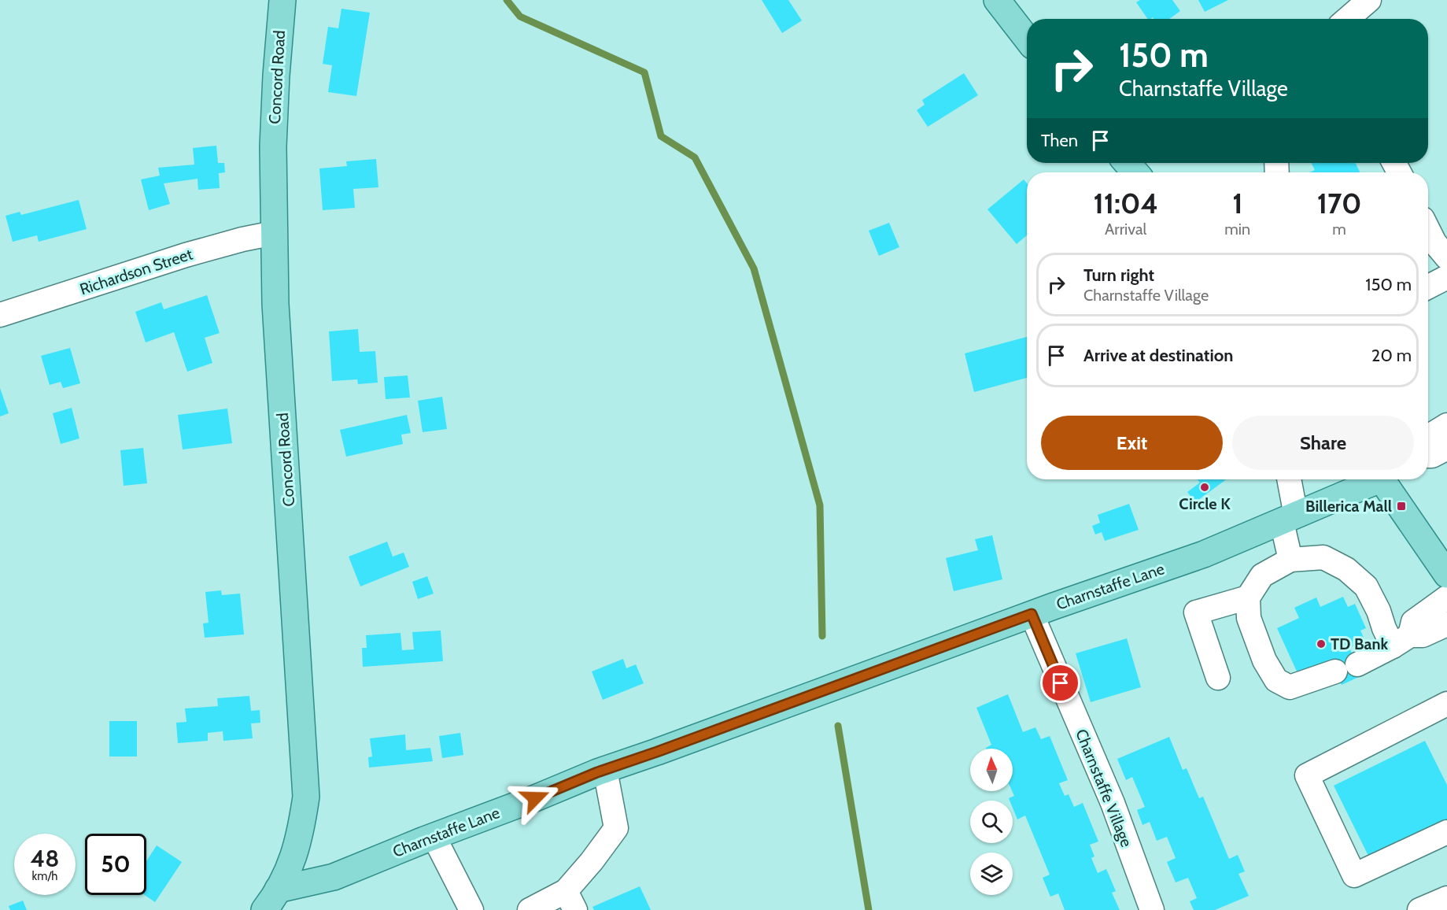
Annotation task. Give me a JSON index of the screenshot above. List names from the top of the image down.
{
  "streets": {
    "main road": ["Concord Road", "Charnstaffe Lane"],
    "street": ["Richardson Street", "Charnstaffe Village"]
  },
  "crossings": [
    ["Concord Road", "Richardson Street"],
    ["Concord Road", "Charnstaffe Lane"],
    ["Charnstaffe Lane", "Charnstaffe Village"]
  ],
  "places": {
    "other": ["Circle K", "TD Bank"],
    "transit": ["Billerica Mall"]
  },
  "north": "top",
  "page": {
    "turn": ["150 m", "Charnstaffe Village"],
    "then": "Then",
    "eta": [
      "11:04",
      "Arrival",
      "1",
      "min",
      "170",
      "m"
    ],
    "list": [
      {
        "name": "Turn right",
        "note": "Charnstaffe Village",
        "value": "150 m"
      },
      {
        "name": "Arrive at destination",
        "value": "20 m"
      }
    ],
    "buttons": ["Exit", "Share"],
    "speed": "48 km/h",
    "limit": "50"
  }
}
